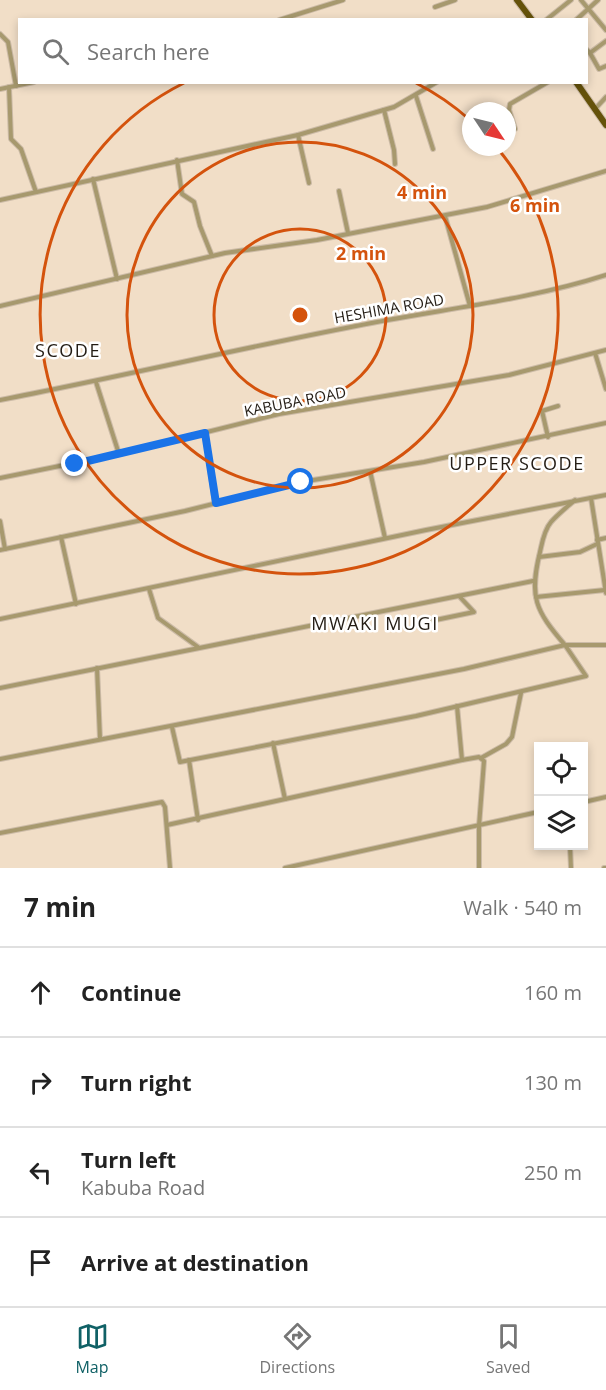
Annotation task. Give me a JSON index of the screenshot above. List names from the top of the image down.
{
  "streets": {
    "street": ["HESHIMA ROAD", "KABUBA ROAD"]
  },
  "districts": ["SCODE", "UPPER SCODE", "MWAKI MUGI"],
  "north": "bottom right",
  "page": {
    "search": "Search here",
    "heading": ["7 min", "Walk · 540 m"],
    "list": [
      ["Continue", "160 m"],
      ["Turn right", "130 m"],
      ["Turn left", "Kabuba Road", "250 m"],
      "Arrive at destination"
    ],
    "nav": ["Map", "Directions", "Saved"]
  },
  "rings": ["4 min", "6 min", "2 min"]
}
